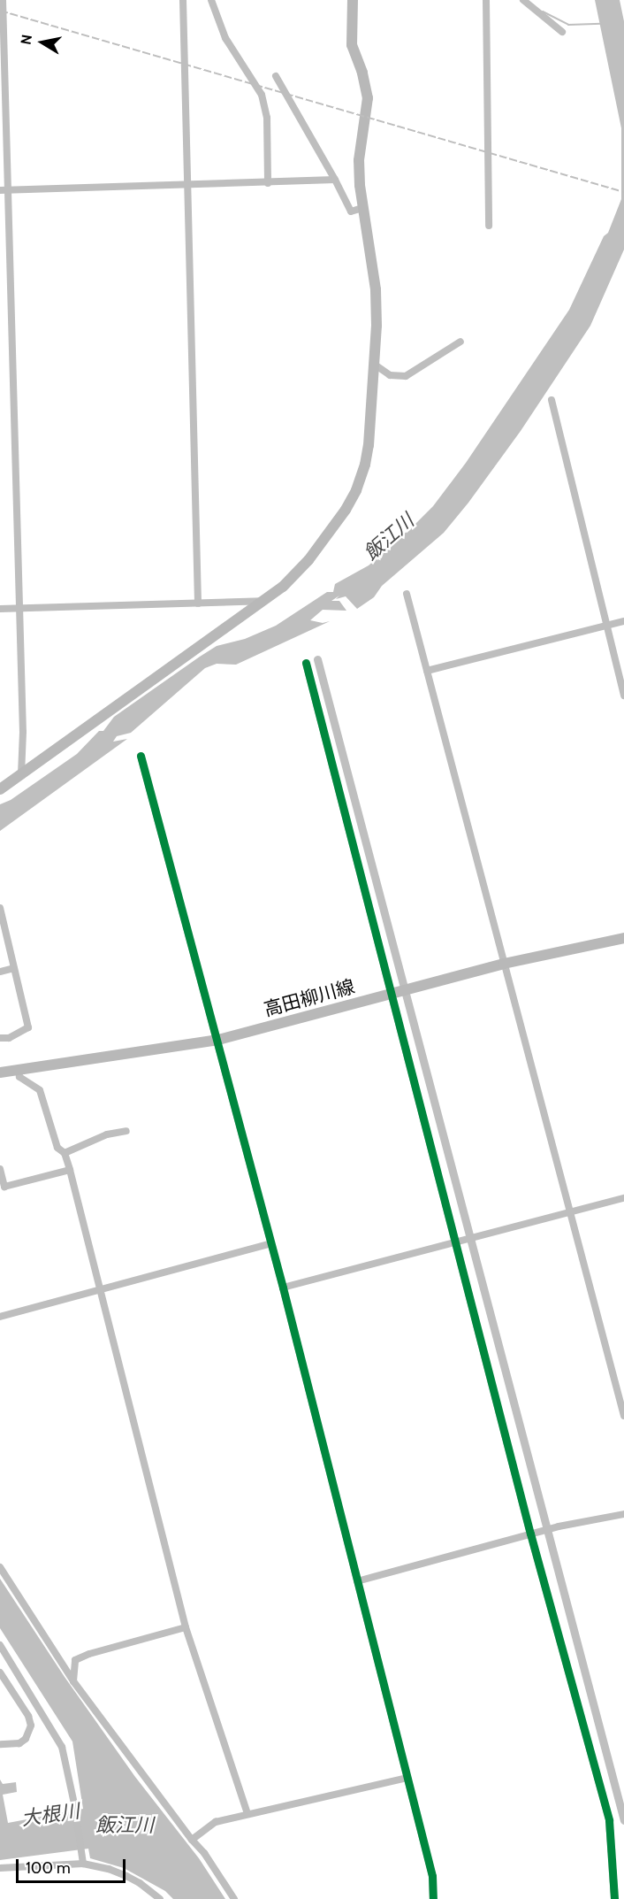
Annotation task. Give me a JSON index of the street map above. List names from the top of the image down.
{
  "streets": {
    "street": ["高田柳川線"]
  },
  "water": ["飯江川", "大根川"],
  "scale_bar": "100 m",
  "north": "left"
}
